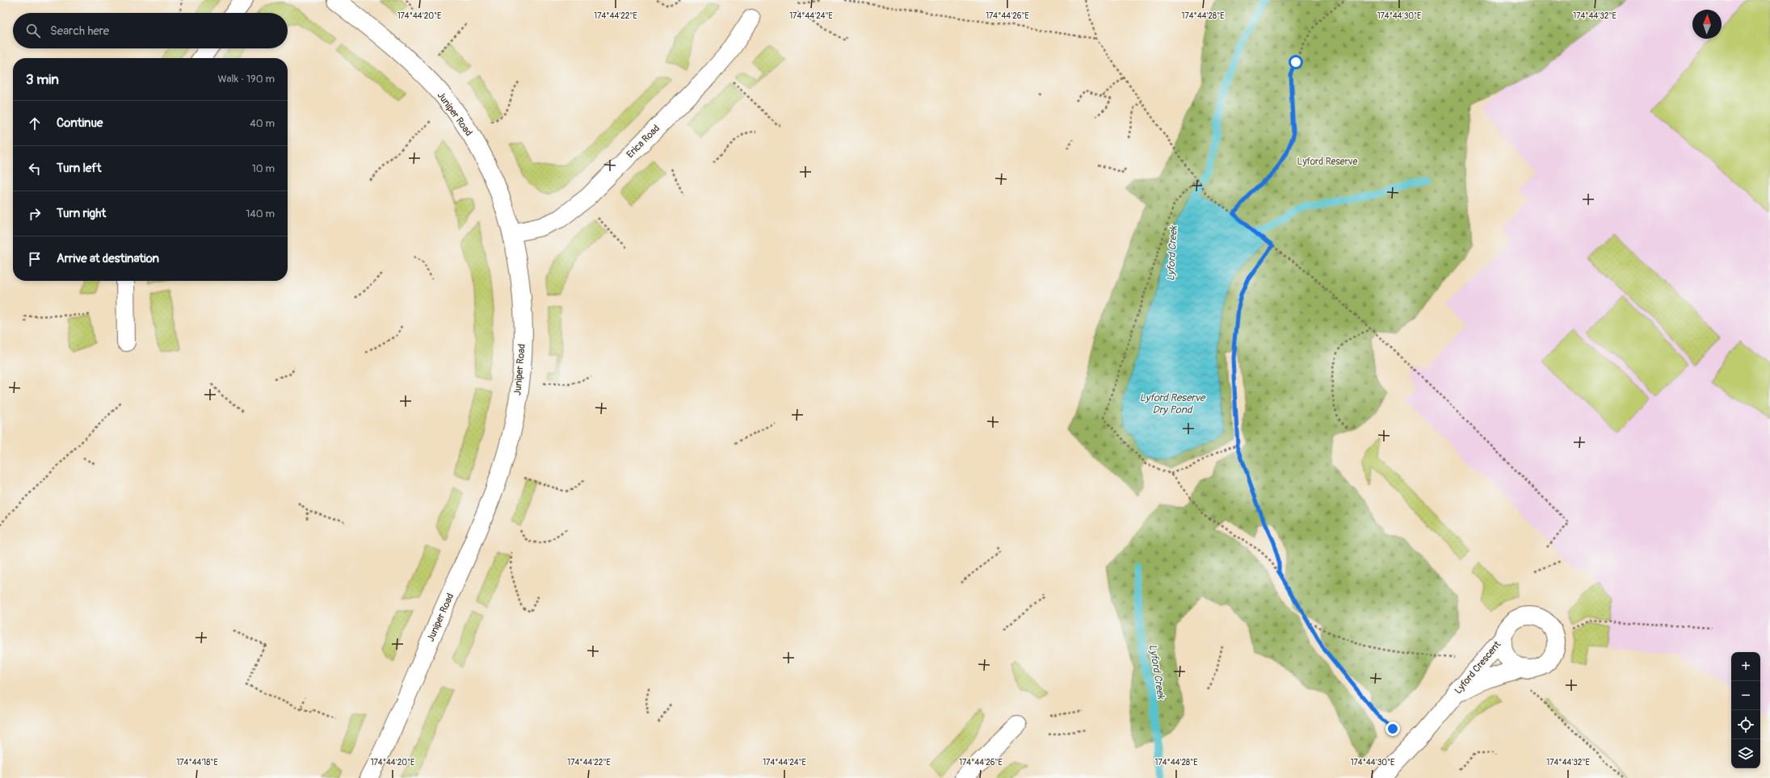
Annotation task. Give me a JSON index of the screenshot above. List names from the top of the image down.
{
  "streets": {
    "street": ["Juniper Road", "Erica Road", "Lyford Crescent"]
  },
  "crossings": [
    ["Juniper Road", "Erica Road"]
  ],
  "water": ["Lyford Creek", "Lyford Reserve Dry Pond"],
  "parks": ["Lyford Reserve"],
  "north": "top",
  "page": {
    "search": "Search here",
    "heading": ["3 min", "Walk · 190 m"],
    "list": [
      ["Continue", "40 m"],
      ["Turn left", "10 m"],
      ["Turn right", "140 m"],
      "Arrive at destination"
    ],
    "map_buttons": ["+", "−"]
  },
  "coordinates": [
    "174°44'20\"E",
    "174°44'22\"E",
    "174°44'24\"E",
    "174°44'26\"E",
    "174°44'28\"E",
    "174°44'30\"E",
    "174°44'32\"E",
    "174°44'18\"E"
  ]
}
